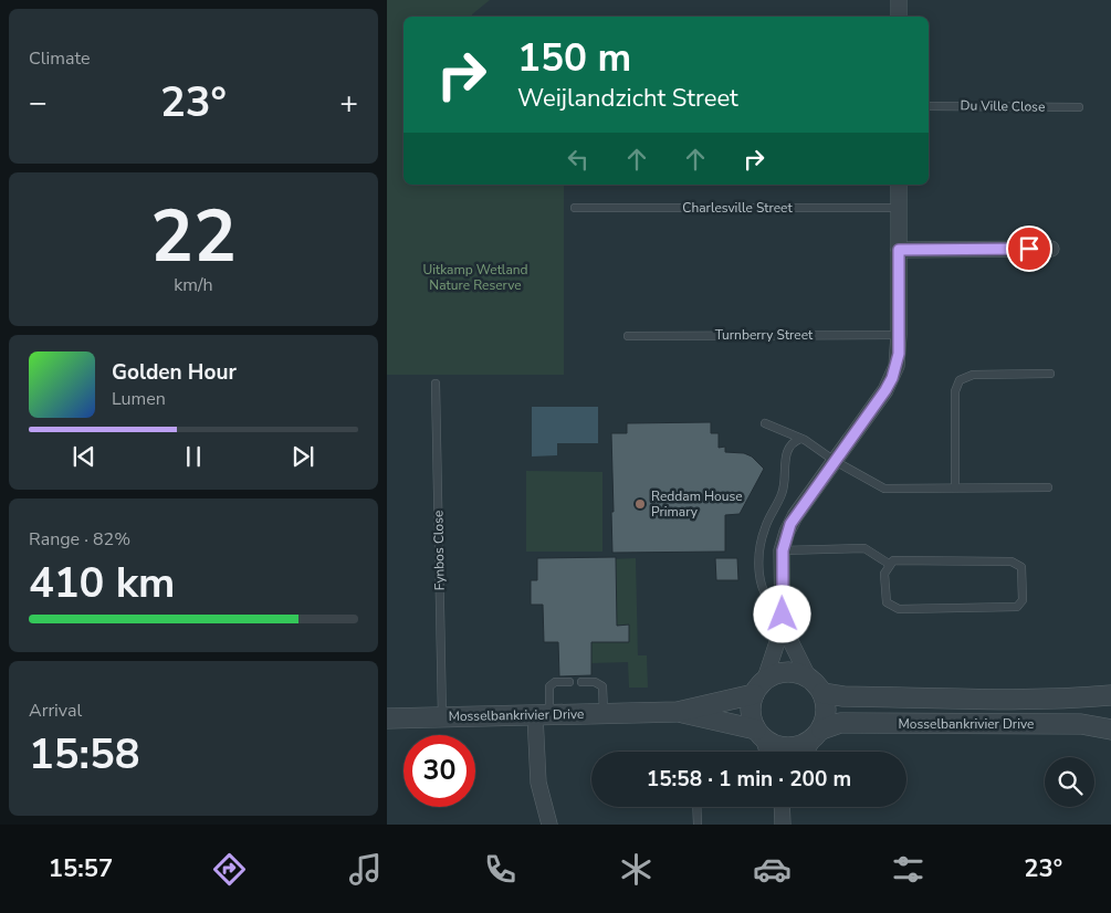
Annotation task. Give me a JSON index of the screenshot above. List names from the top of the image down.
{
  "streets": {
    "street": ["Mosselbankrivier Drive"],
    "lane": [
      "Du Ville Close",
      "Charlesville Street",
      "Turnberry Street",
      "Fynbos Close"
    ]
  },
  "crossings": [
    ["Fynbos Close", "Mosselbankrivier Drive"]
  ],
  "parks": ["Uitkamp Wetland Nature Reserve"],
  "places": ["Reddam House Primary"],
  "page": {
    "tile": [
      "Climate",
      ["22", "km/h"],
      ["Range · 82%", "410 km"],
      ["Arrival", "15:58"]
    ],
    "turn": ["150 m", "Weijlandzicht Street"],
    "heat": ["−", "23°", "+"],
    "song": ["Golden Hour", "Lumen"],
    "limit": "30",
    "trip": "15:58 · 1 min · 200 m",
    "tabs": ["15:57", "23°"]
  }
}
